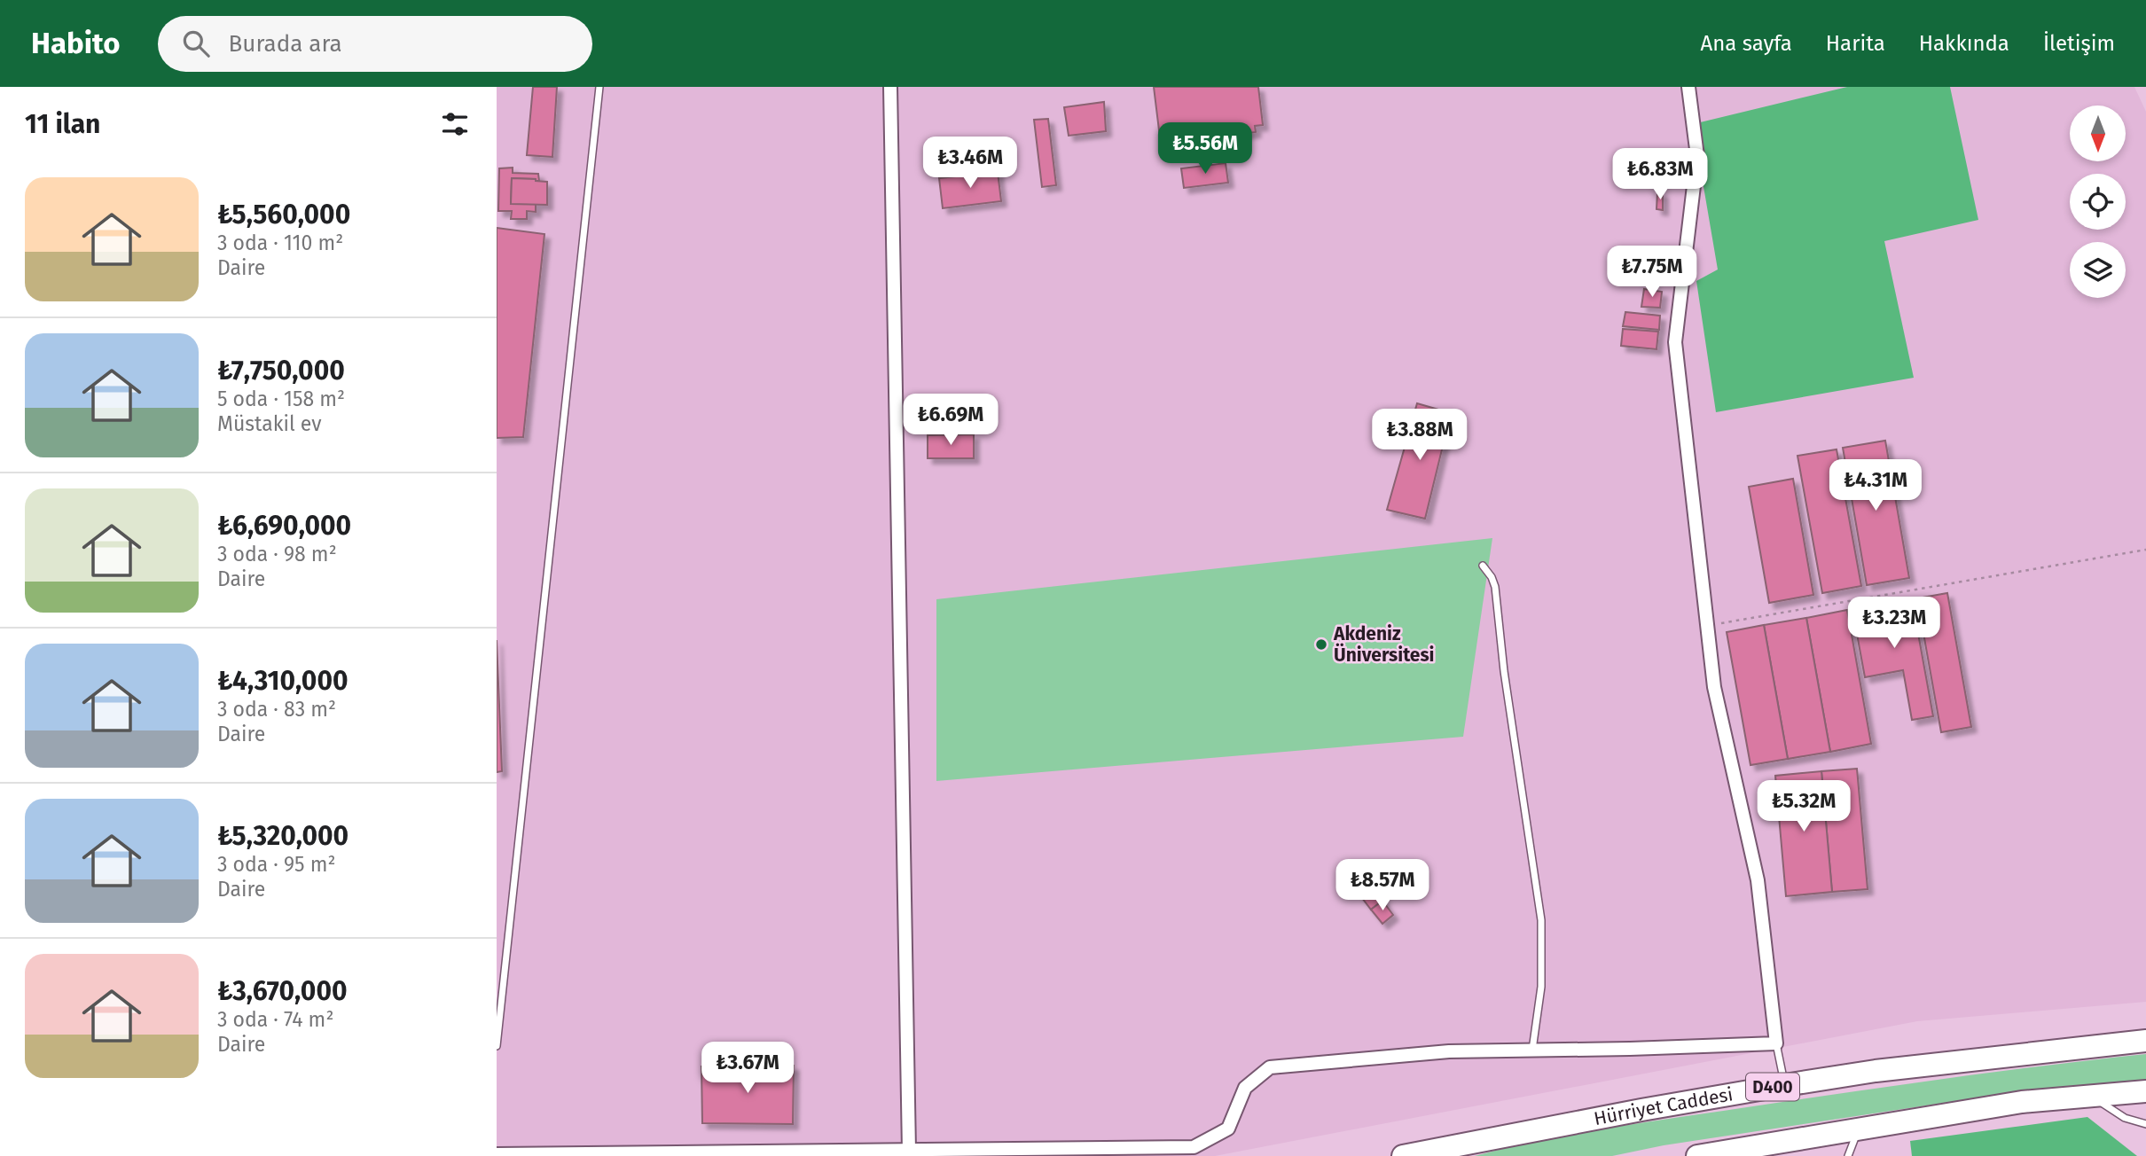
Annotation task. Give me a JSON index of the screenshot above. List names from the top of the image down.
{
  "streets": {
    "highway": ["D400", "Hürriyet Caddesi"]
  },
  "places": ["Akdeniz Üniversitesi"],
  "north": "bottom",
  "page": {
    "header": "Habito",
    "search": "Burada ara",
    "nav": [
      "Ana sayfa",
      "Harita",
      "Hakkında",
      "İletişim"
    ],
    "heading": "11 ilan",
    "price": [
      "₺5.56M",
      "₺3.46M",
      "₺6.83M",
      "₺7.75M",
      "₺6.69M",
      "₺3.88M",
      "₺4.31M",
      "₺3.23M",
      "₺5.32M",
      "₺8.57M",
      "₺3.67M"
    ],
    "list": [
      {
        "name": "₺5,560,000",
        "note": "3 oda · 110 m² · Daire"
      },
      {
        "name": "₺7,750,000",
        "note": "5 oda · 158 m² · Müstakil ev"
      },
      {
        "name": "₺6,690,000",
        "note": "3 oda · 98 m² · Daire"
      },
      {
        "name": "₺4,310,000",
        "note": "3 oda · 83 m² · Daire"
      },
      {
        "name": "₺5,320,000",
        "note": "3 oda · 95 m² · Daire"
      },
      {
        "name": "₺3,670,000",
        "note": "3 oda · 74 m² · Daire"
      }
    ]
  }
}
